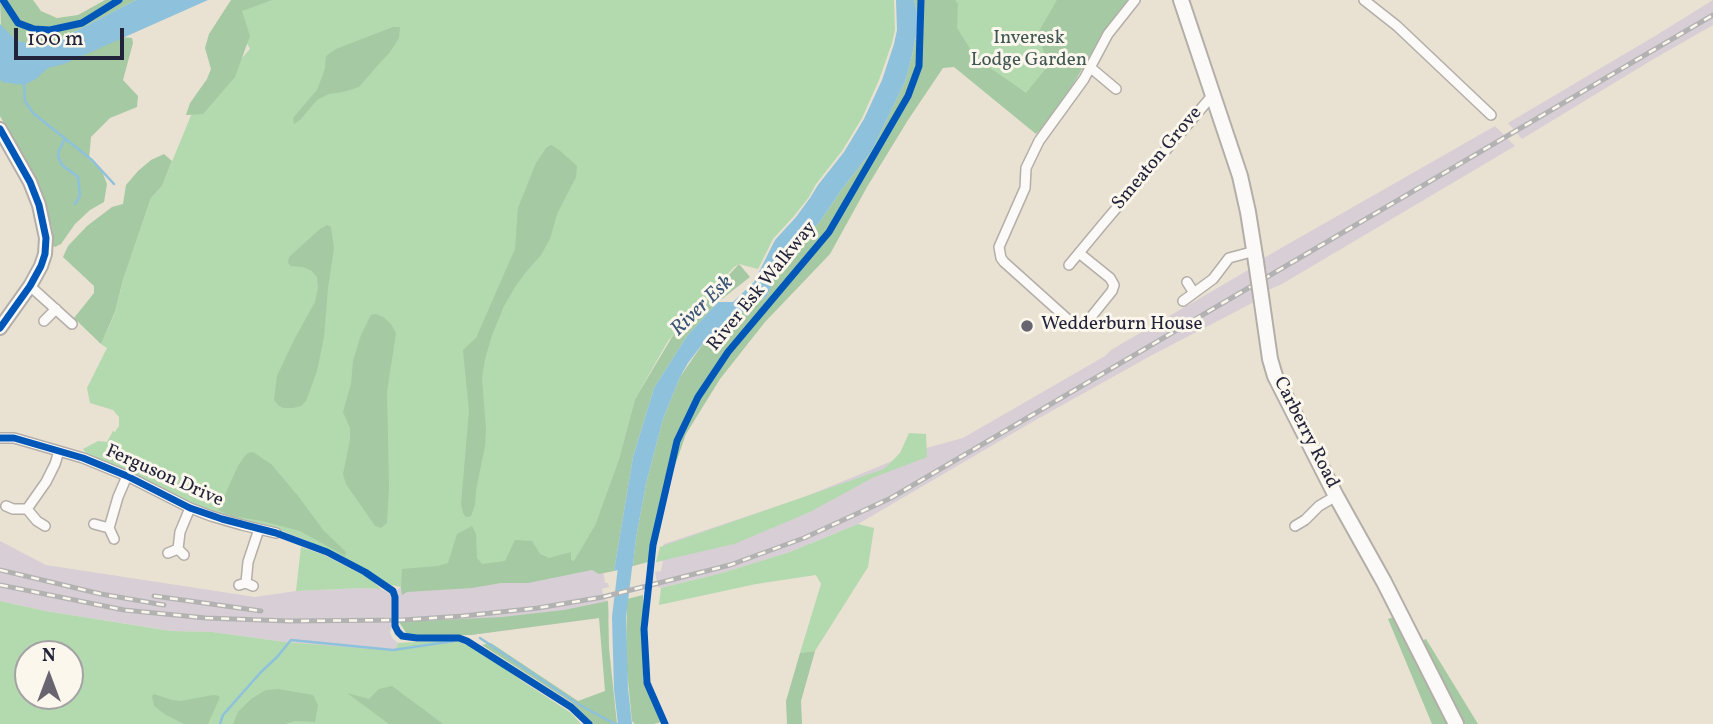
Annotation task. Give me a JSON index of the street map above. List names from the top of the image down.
{
  "streets": {
    "main road": ["Carberry Road"],
    "street": ["Smeaton Grove", "Ferguson Drive"],
    "cycle path": ["River Esk Walkway"]
  },
  "crossings": [
    ["Smeaton Grove", "Carberry Road"]
  ],
  "water": ["River Esk"],
  "parks": ["Inveresk Lodge Garden"],
  "places": ["Wedderburn House"],
  "scale_bar": "100 m",
  "north": "top"
}
